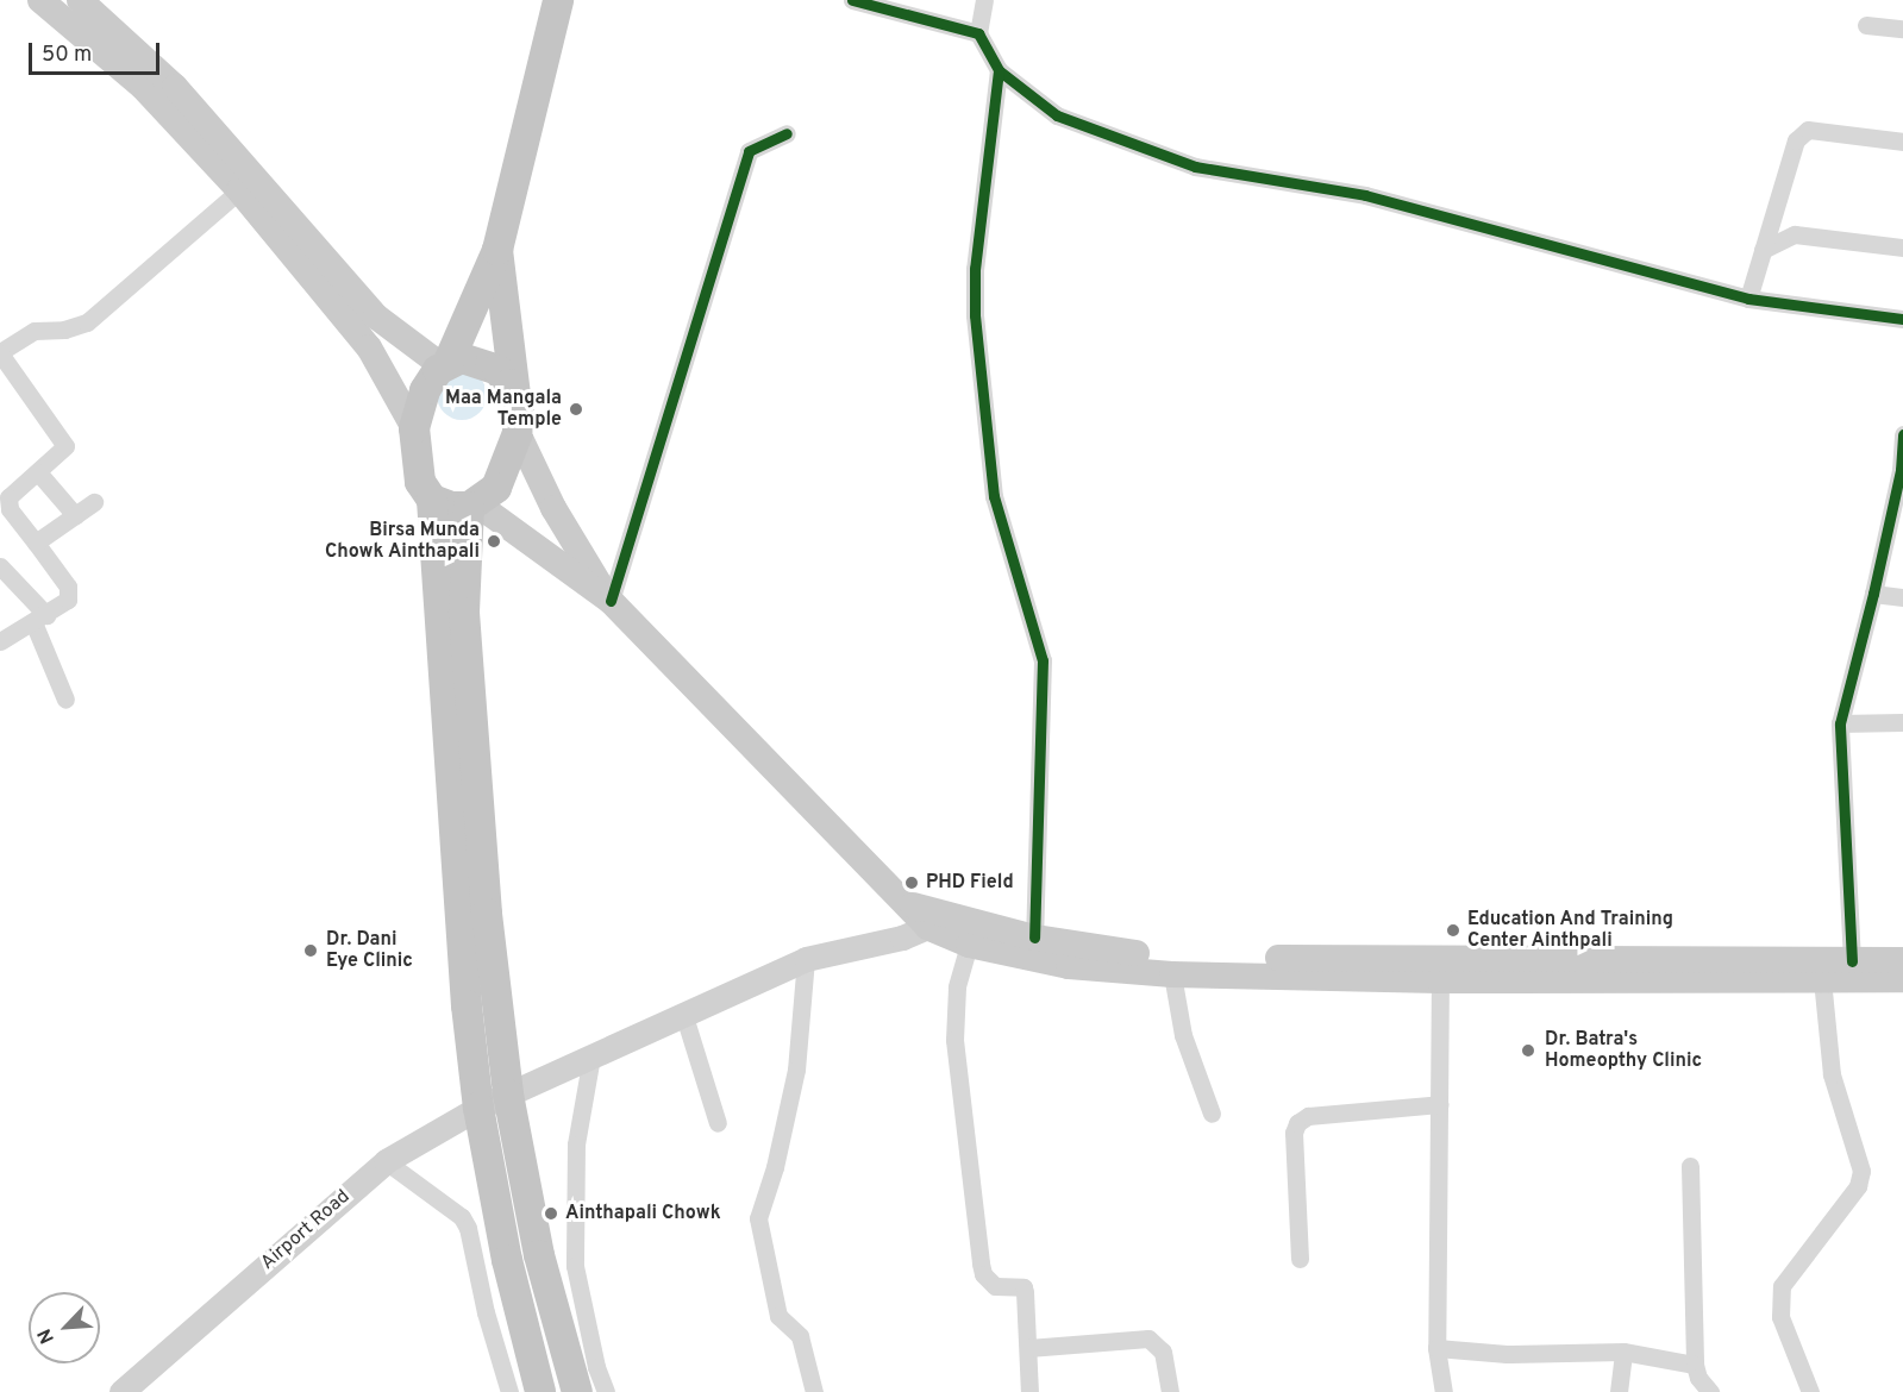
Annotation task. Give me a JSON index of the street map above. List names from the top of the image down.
{
  "streets": {
    "main road": ["Airport Road"]
  },
  "places": [
    "Maa Mangala Temple",
    "Birsa Munda Chowk Ainthapali",
    "PHD Field",
    "Education And Training Center Ainthpali",
    "Dr. Dani Eye Clinic",
    "Dr. Batra's Homeopthy Clinic",
    "Ainthapali Chowk"
  ],
  "scale_bar": "50 m",
  "north": "bottom left"
}
